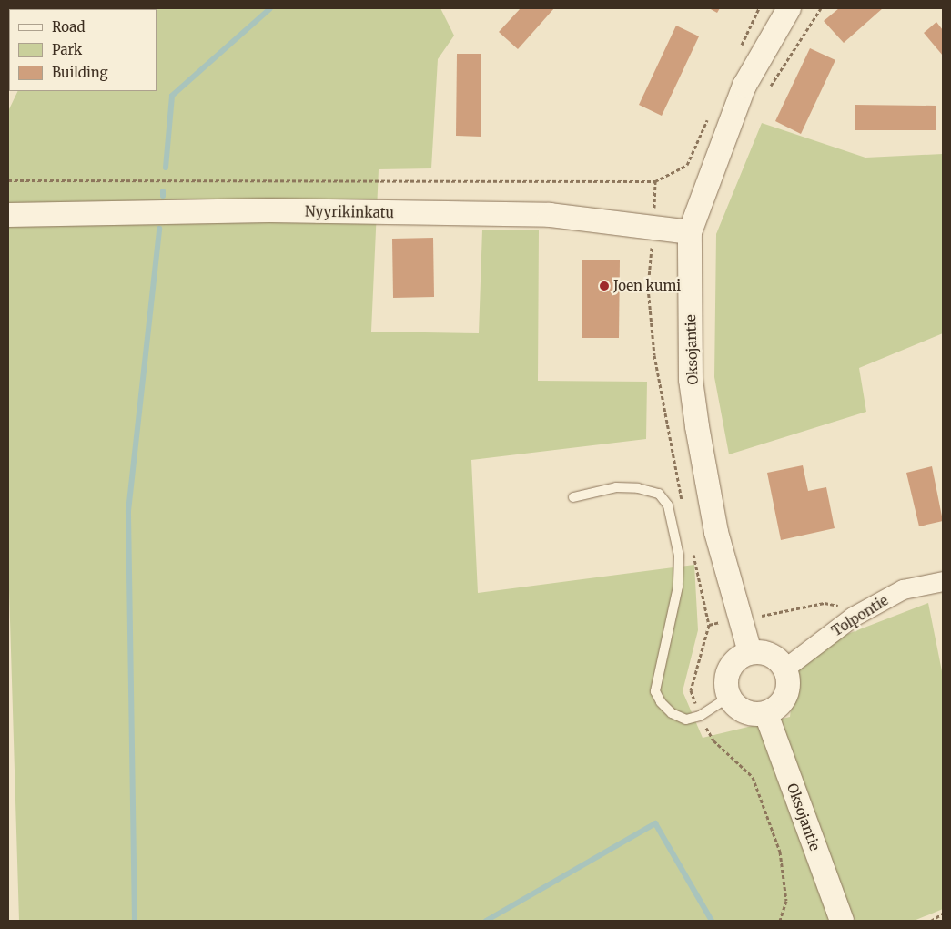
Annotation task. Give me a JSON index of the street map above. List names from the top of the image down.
{
  "streets": {
    "street": ["Nyyrikinkatu", "Oksojantie", "Tolpontie"]
  },
  "crossings": [
    ["Nyyrikinkatu", "Oksojantie"],
    ["Oksojantie", "Tolpontie"]
  ],
  "places": ["Joen kumi"],
  "legend": ["Road", "Park", "Building"]
}
